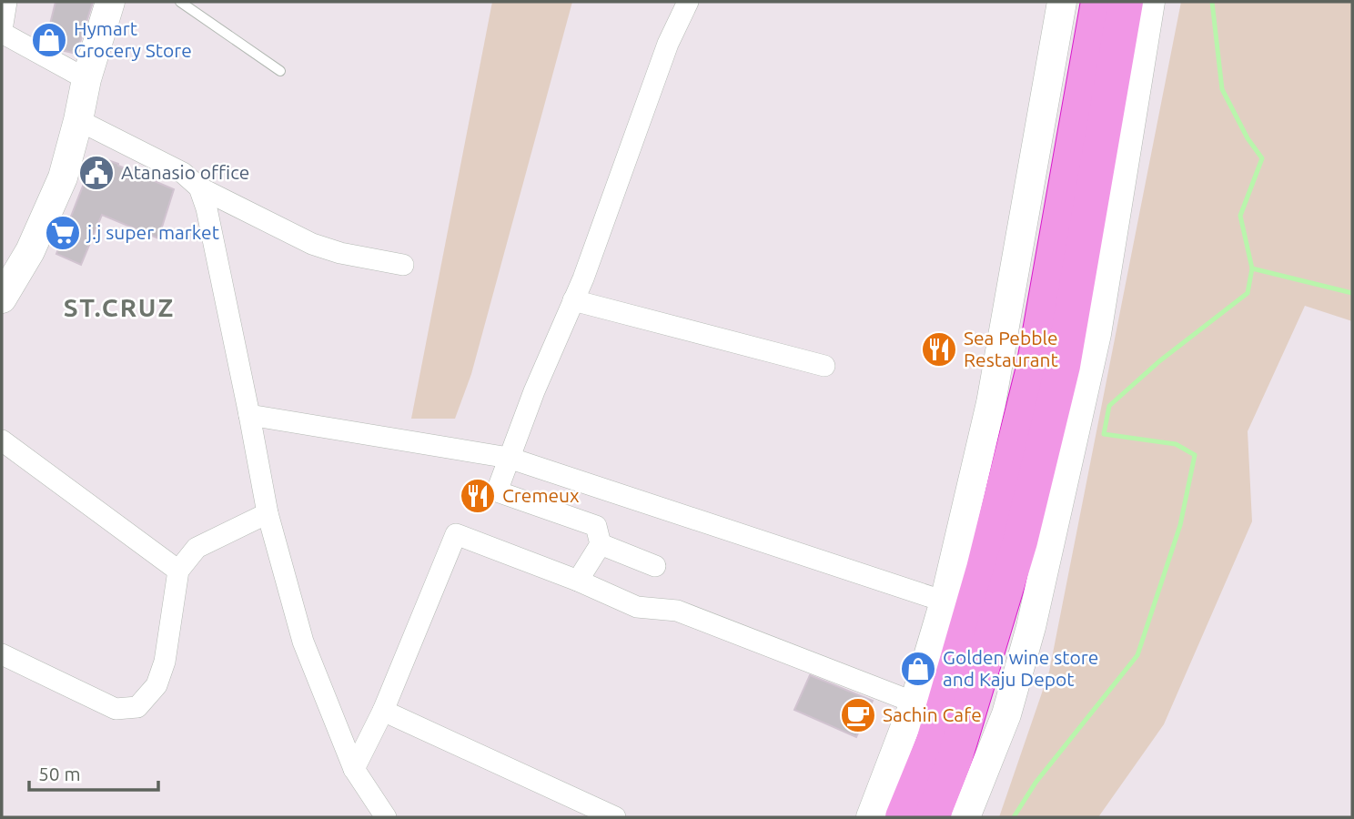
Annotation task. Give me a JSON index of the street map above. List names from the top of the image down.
{
  "districts": ["ST.CRUZ"],
  "places": {
    "shop": ["Hymart Grocery Store", "Golden wine store and Kaju Depot"],
    "public building": ["Atanasio office"],
    "supermarket": ["j.j super market"],
    "restaurant": ["Sea Pebble Restaurant", "Cremeux"],
    "cafe": ["Sachin Cafe"]
  },
  "scale_bar": "50 m"
}
